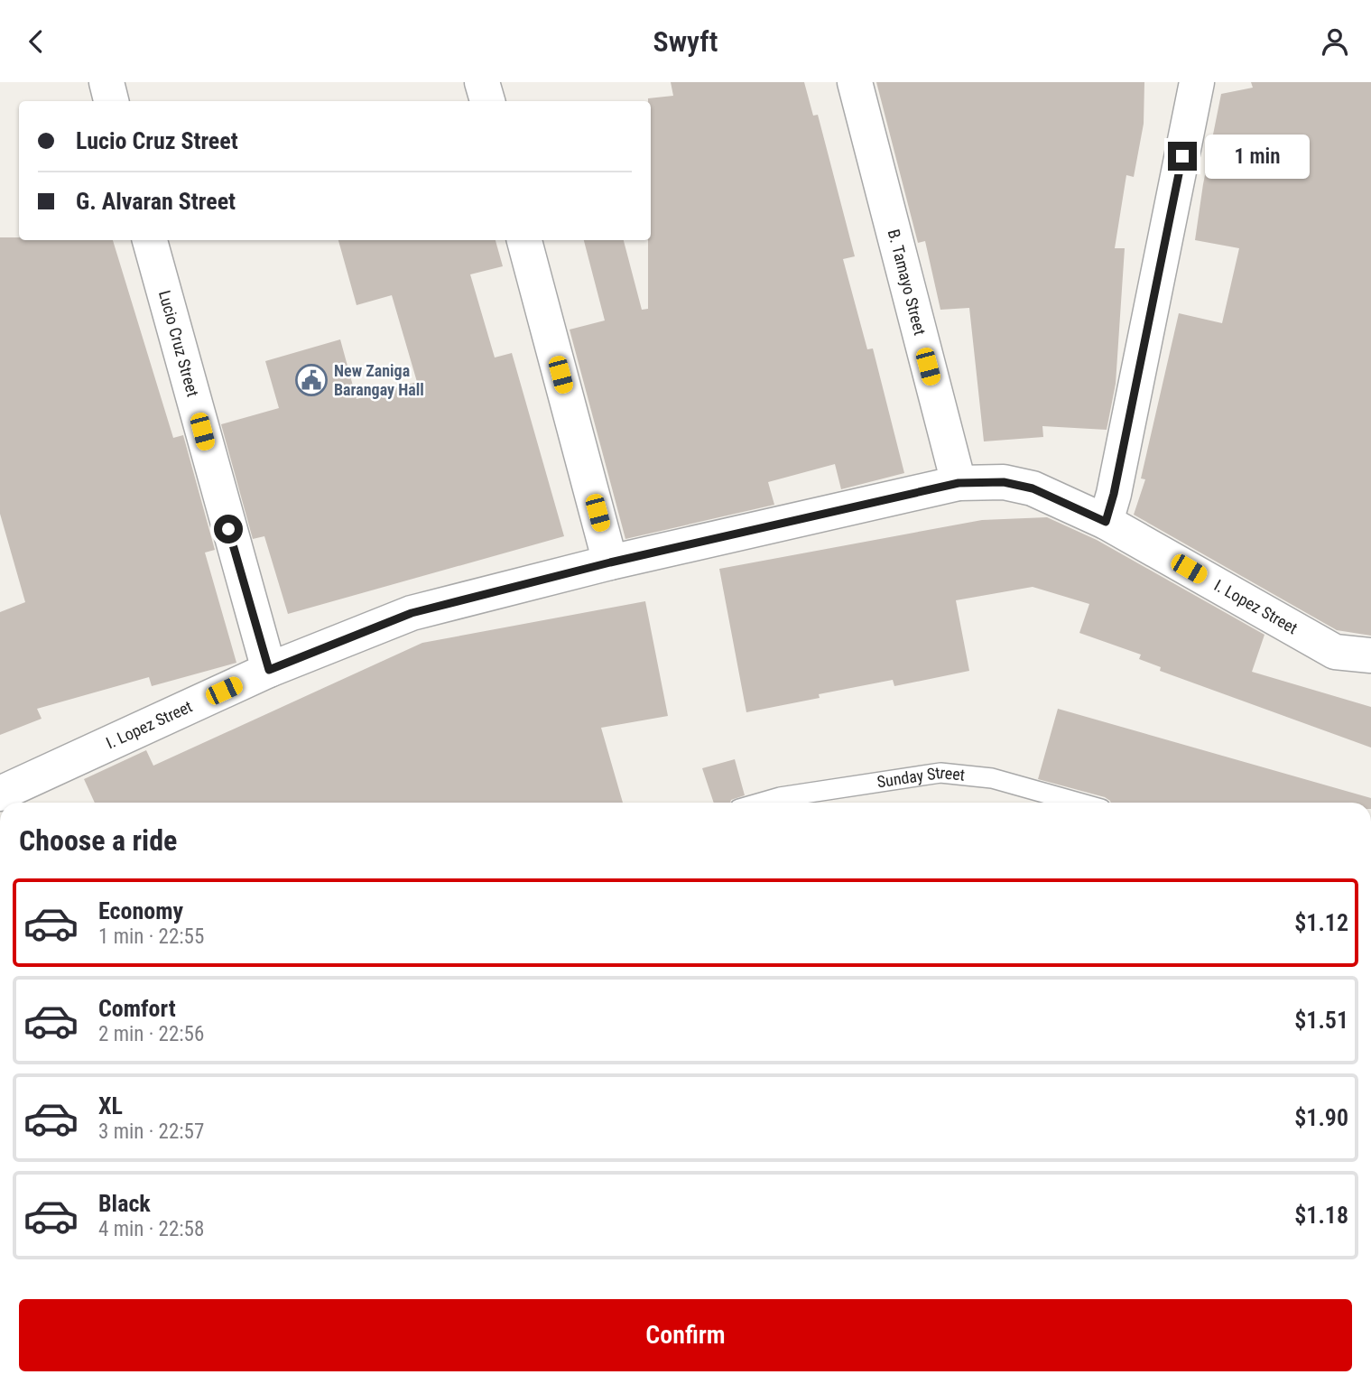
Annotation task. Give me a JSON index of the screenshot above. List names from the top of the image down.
{
  "streets": {
    "street": ["B. Tamayo Street", "Lucio Cruz Street", "I. Lopez Street"],
    "lane": ["Sunday Street"]
  },
  "crossings": [
    ["B. Tamayo Street", "I. Lopez Street"],
    ["Lucio Cruz Street", "I. Lopez Street"]
  ],
  "places": {
    "public building": ["New Zaniga Barangay Hall"]
  },
  "page": {
    "header": "Swyft",
    "banner": ["Lucio Cruz Street", "G. Alvaran Street"],
    "bubble": "1 min",
    "heading": "Choose a ride",
    "list": [
      {
        "name": "Economy",
        "note": "1 min · 22:55",
        "value": "$1.12"
      },
      {
        "name": "Comfort",
        "note": "2 min · 22:56",
        "value": "$1.51"
      },
      {
        "name": "XL",
        "note": "3 min · 22:57",
        "value": "$1.90"
      },
      {
        "name": "Black",
        "note": "4 min · 22:58",
        "value": "$1.18"
      }
    ],
    "buttons": "Confirm"
  }
}
